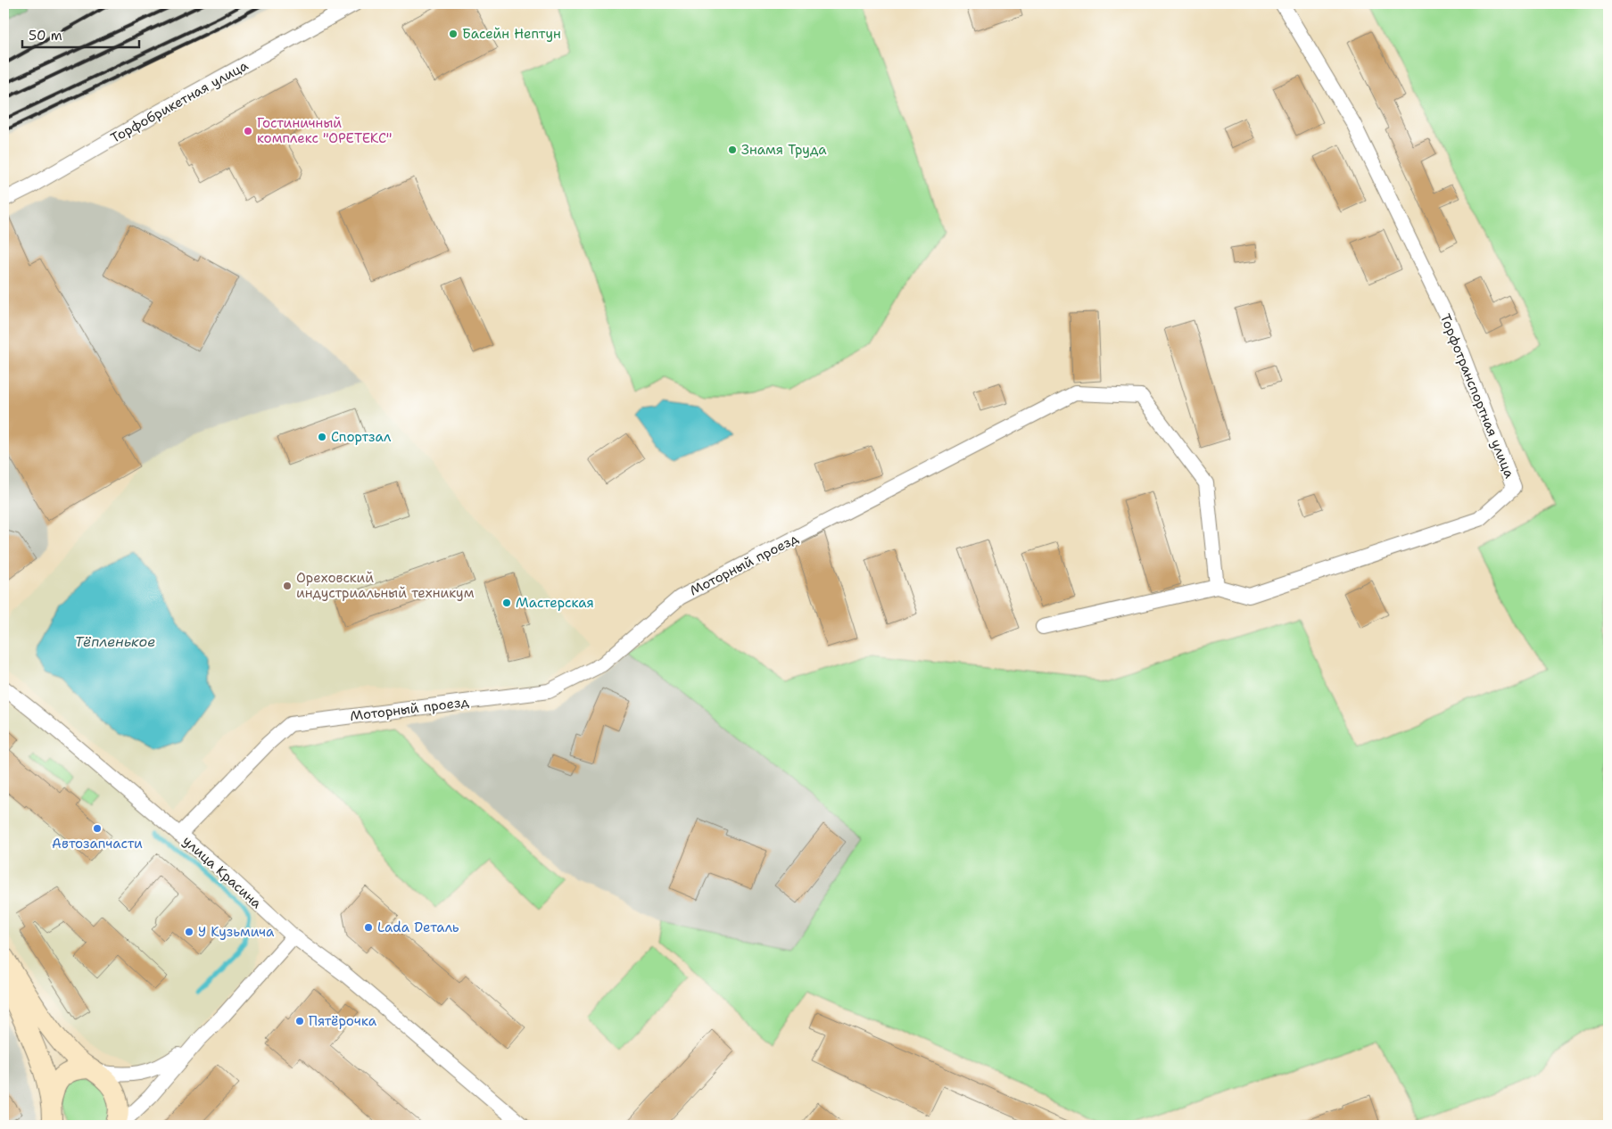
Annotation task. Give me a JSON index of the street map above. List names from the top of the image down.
{
  "streets": {
    "street": [
      "Торфобрикетная улица",
      "Торфотранспортная улица",
      "Моторный проезд",
      "улица Красина"
    ]
  },
  "crossings": [
    ["Торфотранспортная улица", "Моторный проезд"],
    ["Моторный проезд", "улица Красина"]
  ],
  "water": ["Тёпленькое"],
  "places": [
    "Басейн Нептун",
    "Гостиничный комплекс \"ОРЕТЕКС\"",
    "Знамя Труда",
    "Спортзал",
    "Ореховский индустриальный техникум",
    "Мастерская",
    "Автозапчасти",
    "Lada Dеталь",
    "У Кузьмича",
    "Пятёрочка"
  ],
  "scale_bar": "50 m"
}
